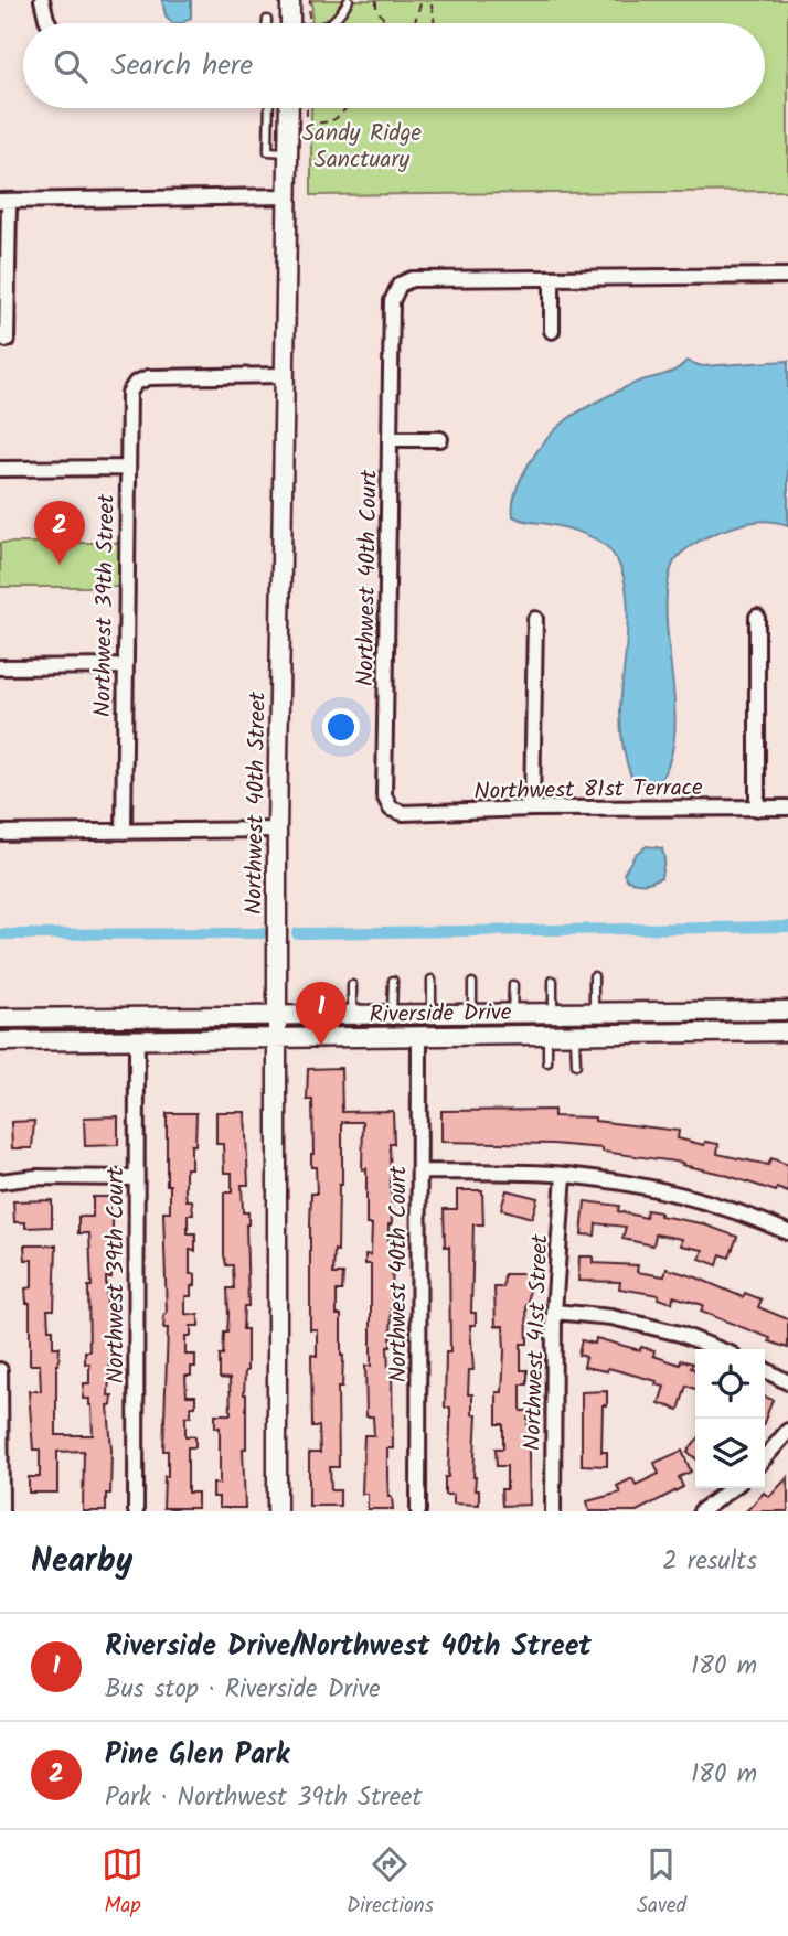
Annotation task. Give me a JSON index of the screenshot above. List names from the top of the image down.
{
  "streets": {
    "street": [
      "Northwest 40th Court",
      "Northwest 39th Street",
      "Northwest 81st Terrace",
      "Northwest 40th Street",
      "Riverside Drive",
      "Northwest 39th Court",
      "Northwest 41st Street"
    ]
  },
  "crossings": [
    ["Northwest 40th Court", "Northwest 81st Terrace"],
    ["Northwest 40th Court", "Riverside Drive"],
    ["Northwest 39th Street", "Northwest 40th Street"],
    ["Northwest 40th Street", "Riverside Drive"],
    ["Riverside Drive", "Northwest 39th Court"]
  ],
  "parks": ["Sandy Ridge Sanctuary"],
  "page": {
    "search": "Search here",
    "pins": ["2", "1"],
    "heading": ["Nearby", "2 results"],
    "list": [
      {
        "mark": "1",
        "name": "Riverside Drive/Northwest 40th Street",
        "note": "Bus stop · Riverside Drive",
        "value": "180 m"
      },
      {
        "mark": "2",
        "name": "Pine Glen Park",
        "note": "Park · Northwest 39th Street",
        "value": "180 m"
      }
    ],
    "nav": ["Map", "Directions", "Saved"]
  }
}
